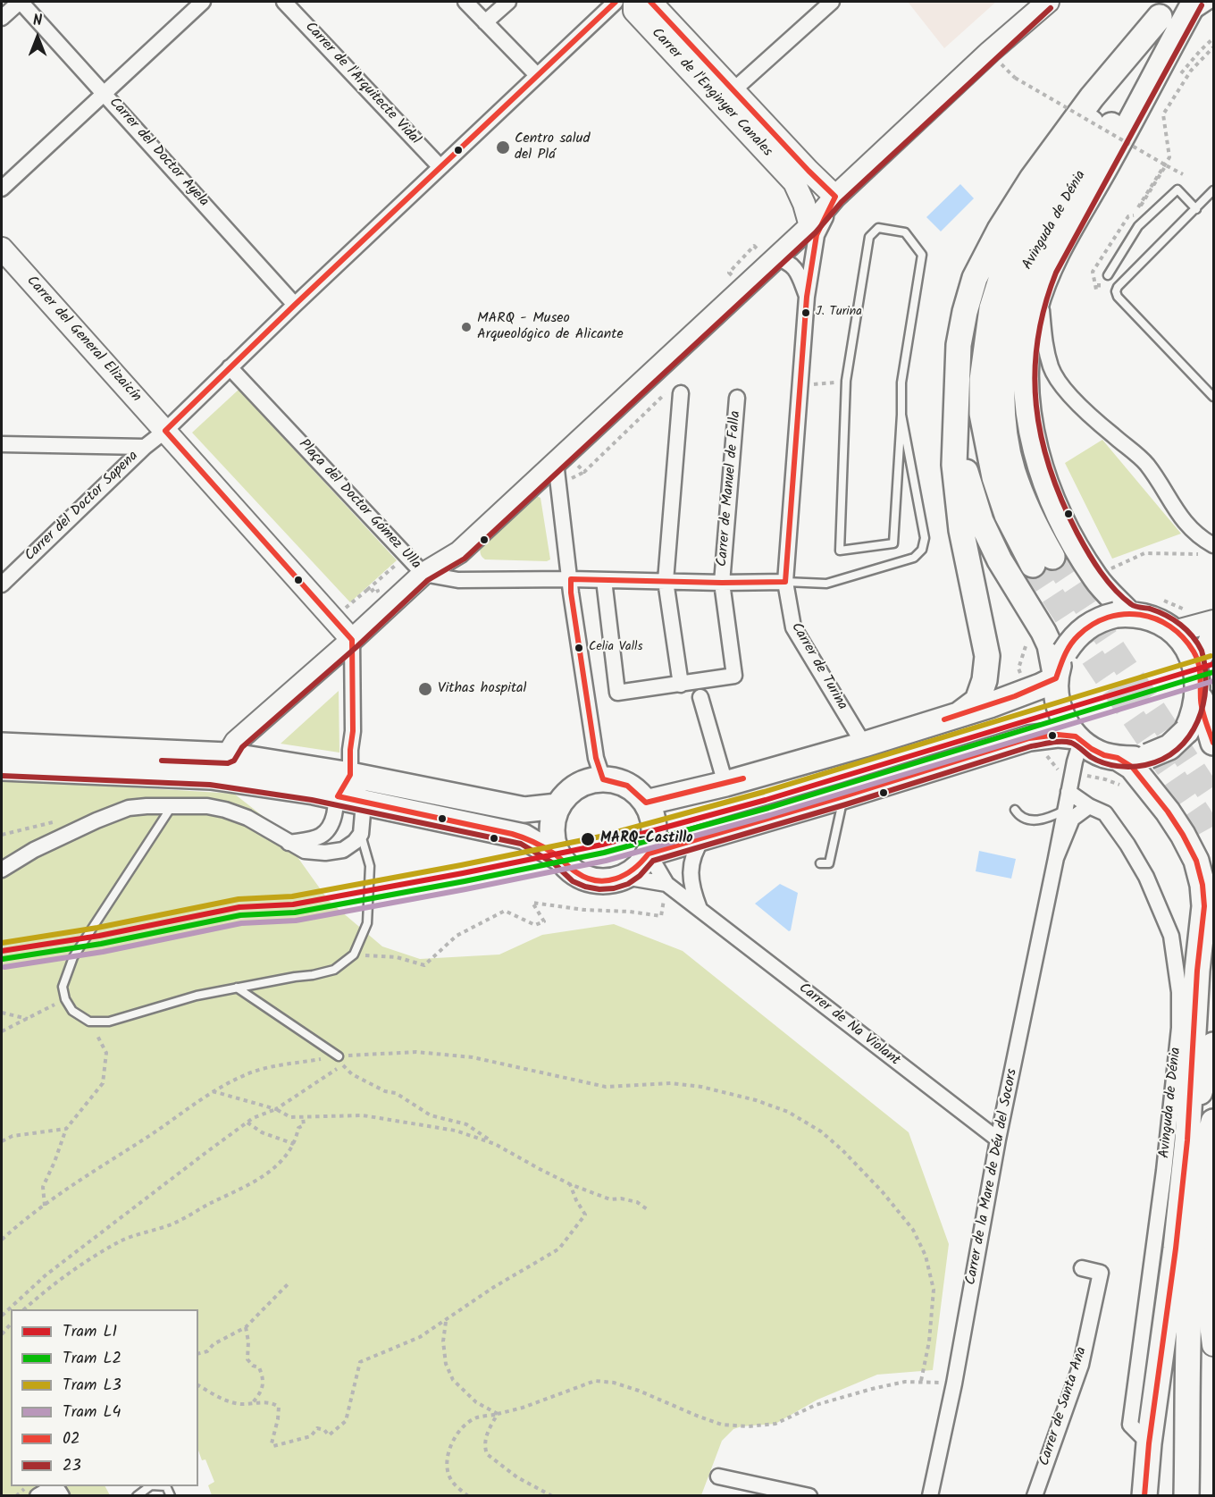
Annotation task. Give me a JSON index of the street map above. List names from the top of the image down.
{
  "streets": {
    "main road": ["Avinguda de Dénia"],
    "street": [
      "Carrer de l'Arquitecte Vidal",
      "Carrer de l'Enginyer Canales",
      "Carrer del Doctor Ayela",
      "Carrer del General Elizaicín",
      "Carrer de Manuel de Falla",
      "Plaça del Doctor Gómez Ulla",
      "Carrer del Doctor Sapena",
      "Carrer de Turina",
      "Carrer de Na Violant",
      "Carrer de la Mare de Déu del Socors",
      "Carrer de Santa Ana"
    ]
  },
  "crossings": [
    ["Carrer de l'Enginyer Canales", "Carrer de Turina"],
    ["Avinguda de Dénia", "Carrer de la Mare de Déu del Socors"],
    ["Carrer del General Elizaicín", "Carrer del Doctor Sapena"],
    ["Carrer de Na Violant", "Carrer de la Mare de Déu del Socors"]
  ],
  "places": [
    "Centro salud del Plá",
    "J. Turina",
    "MARQ - Museo Arqueológico de Alicante",
    "Celia Valls",
    "Vithas hospital",
    "MARQ-Castillo"
  ],
  "lines": [
    "transit line 02",
    "transit line 23",
    "tram line L3",
    "tram line L1",
    "tram line L2",
    "tram line L4"
  ],
  "legend": [
    "Tram L1",
    "Tram L2",
    "Tram L3",
    "Tram L4",
    "02",
    "23"
  ],
  "north": "top"
}
